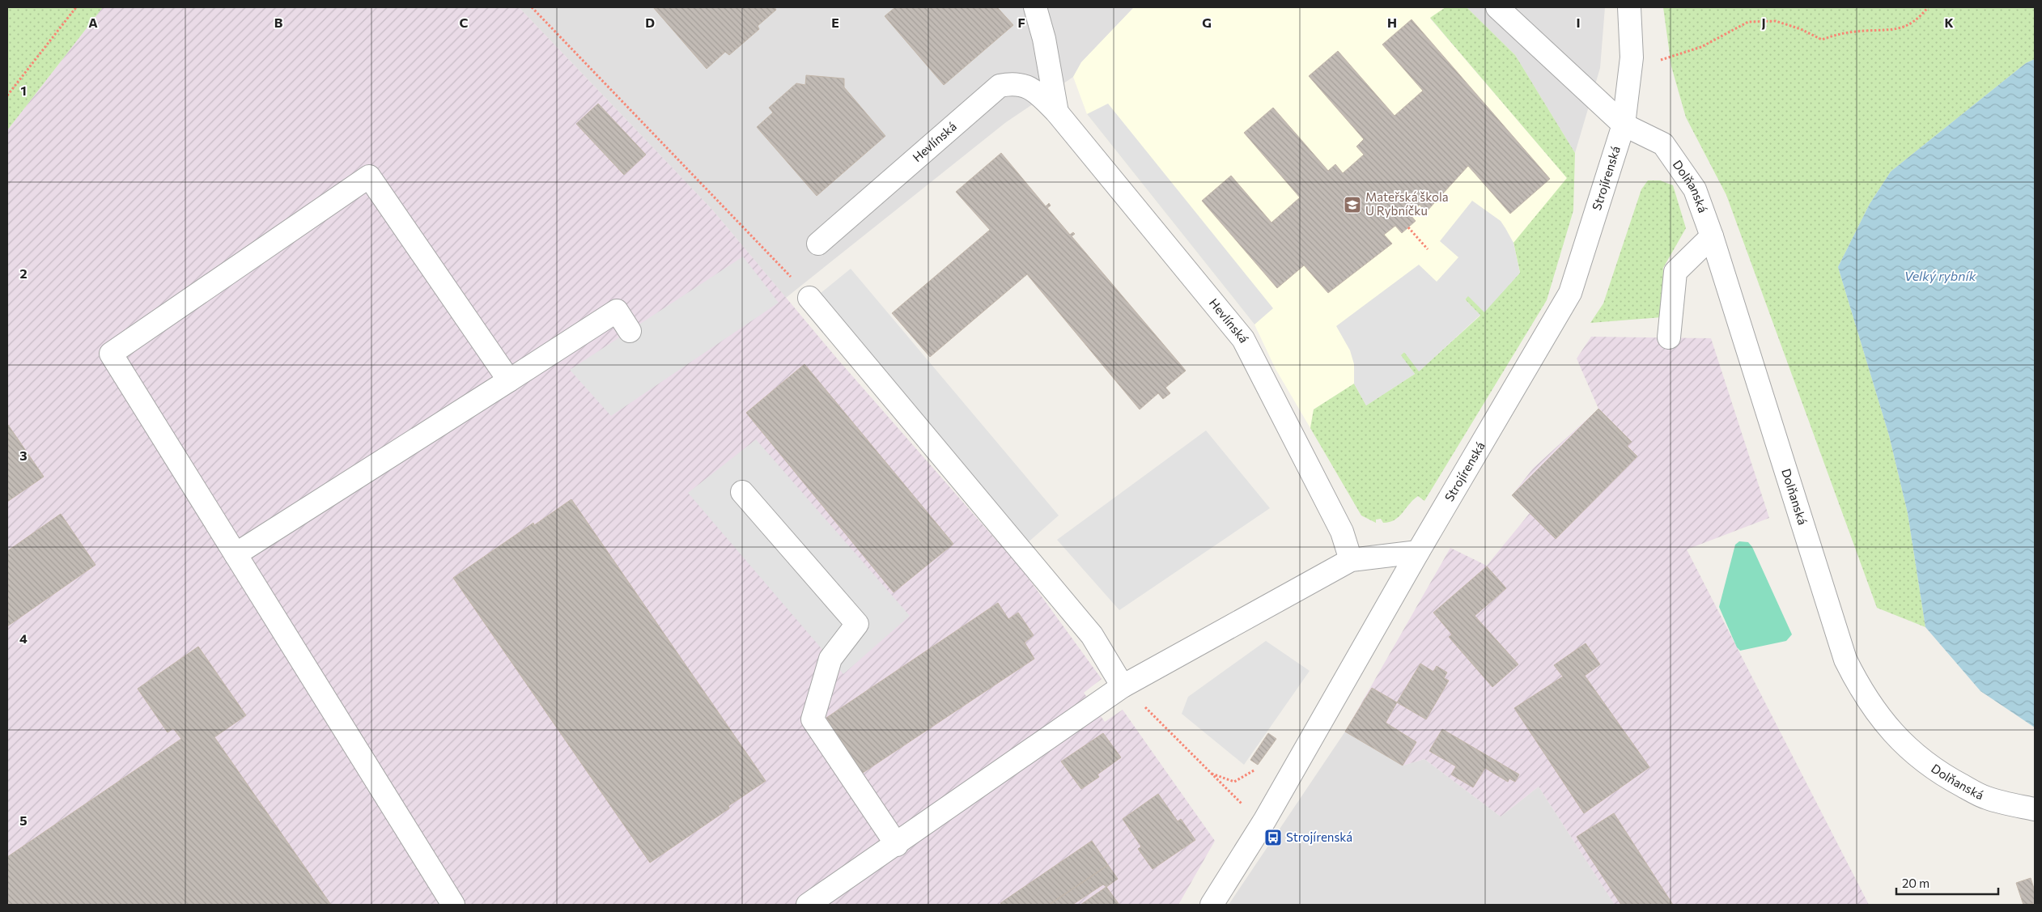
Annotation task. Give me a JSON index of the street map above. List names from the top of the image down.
{
  "streets": {
    "street": ["Hevlínská", "Strojírenská", "Dolňanská"]
  },
  "crossings": [
    ["Strojírenská", "Dolňanská"]
  ],
  "water": ["Velký rybník"],
  "places": {
    "school or university": ["Mateřská škola U Rybníčku"],
    "bus stop": ["Strojírenská"]
  },
  "scale_bar": "20 m",
  "grid": {
    "columns": [
      "A",
      "B",
      "C",
      "D",
      "E",
      "F",
      "G",
      "H",
      "I",
      "J",
      "K"
    ],
    "rows": [
      "1",
      "2",
      "3",
      "4",
      "5"
    ]
  }
}
